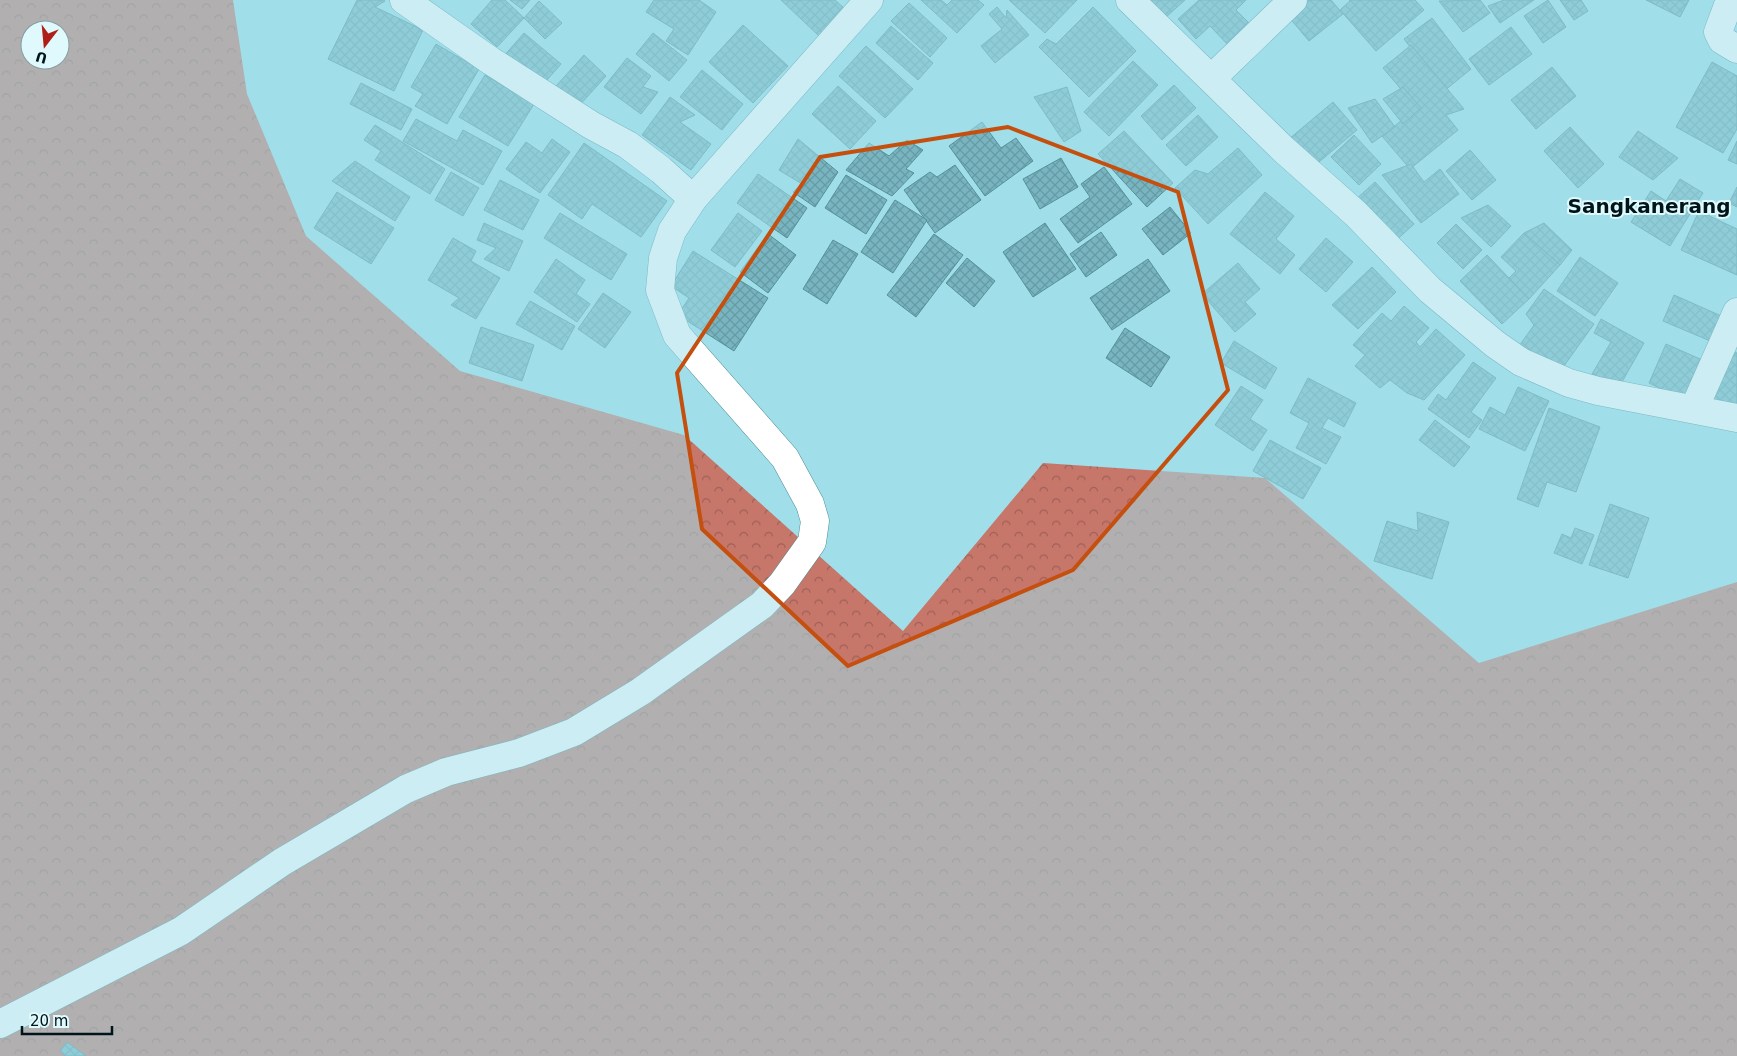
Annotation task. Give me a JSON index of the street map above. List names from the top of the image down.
{
  "districts": ["Sangkanerang"],
  "scale_bar": "20 m",
  "north": "bottom"
}
